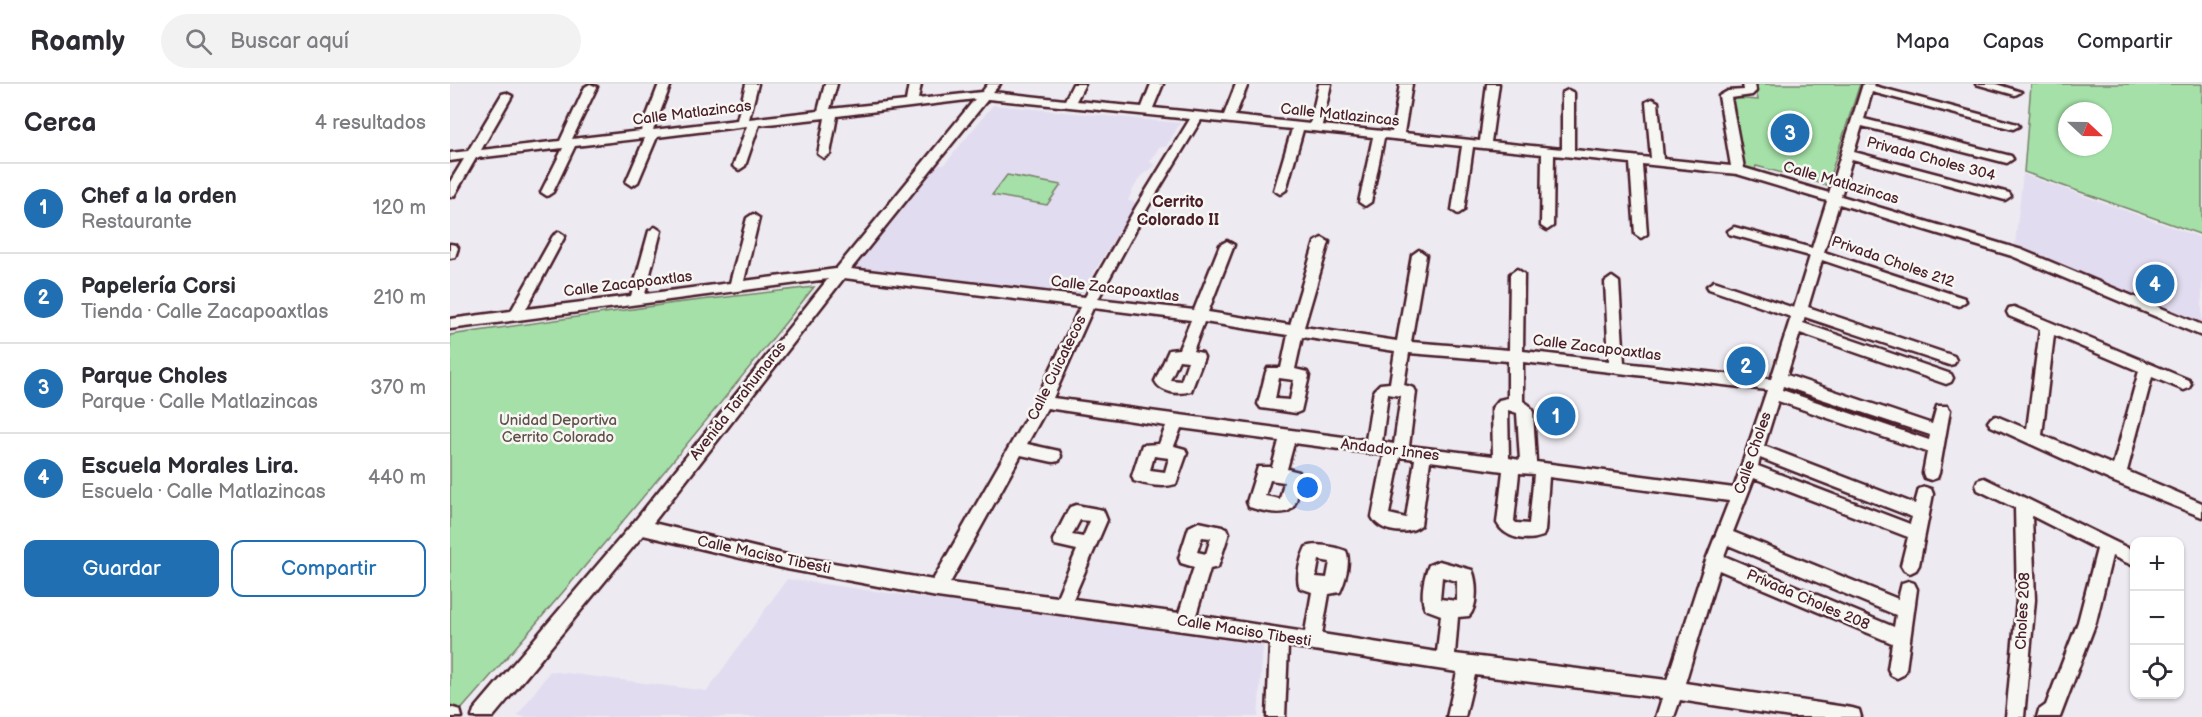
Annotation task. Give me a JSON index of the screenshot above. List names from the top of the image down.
{
  "streets": {
    "street": [
      "Calle Matlazincas",
      "Privada Choles 304",
      "Privada Choles 212",
      "Calle Zacapoaxtlas",
      "Calle Cuicatecos",
      "Avenida Tarahumaras",
      "Andador Innes",
      "Calle Choles",
      "Calle Maciso Tibesti",
      "Privada Choles 208",
      "Choles 208"
    ]
  },
  "crossings": [
    ["Calle Matlazincas", "Calle Cuicatecos"],
    ["Calle Matlazincas", "Avenida Tarahumaras"],
    ["Calle Matlazincas", "Calle Choles"],
    ["Privada Choles 304", "Calle Choles"],
    ["Privada Choles 212", "Calle Choles"],
    ["Calle Zacapoaxtlas", "Calle Cuicatecos"],
    ["Calle Zacapoaxtlas", "Avenida Tarahumaras"],
    ["Calle Zacapoaxtlas", "Calle Choles"],
    ["Calle Cuicatecos", "Andador Innes"],
    ["Calle Cuicatecos", "Calle Maciso Tibesti"],
    ["Avenida Tarahumaras", "Calle Maciso Tibesti"],
    ["Andador Innes", "Calle Choles"],
    ["Calle Choles", "Calle Maciso Tibesti"],
    ["Calle Choles", "Privada Choles 208"]
  ],
  "districts": ["Cerrito Colorado II"],
  "parks": ["Unidad Deportiva Cerrito Colorado"],
  "north": "right",
  "page": {
    "header": "Roamly",
    "search": "Buscar aquí",
    "nav": ["Mapa", "Capas", "Compartir"],
    "heading": ["Cerca", "4 resultados"],
    "pins": [
      "3",
      "4",
      "2",
      "1"
    ],
    "list": [
      {
        "mark": "1",
        "name": "Chef a la orden",
        "note": "Restaurante",
        "value": "120 m"
      },
      {
        "mark": "2",
        "name": "Papelería Corsi",
        "note": "Tienda · Calle Zacapoaxtlas",
        "value": "210 m"
      },
      {
        "mark": "3",
        "name": "Parque Choles",
        "note": "Parque · Calle Matlazincas",
        "value": "370 m"
      },
      {
        "mark": "4",
        "name": "Escuela Morales Lira.",
        "note": "Escuela · Calle Matlazincas",
        "value": "440 m"
      }
    ],
    "buttons": ["Guardar", "Compartir"],
    "map_buttons": ["+", "−"]
  }
}
